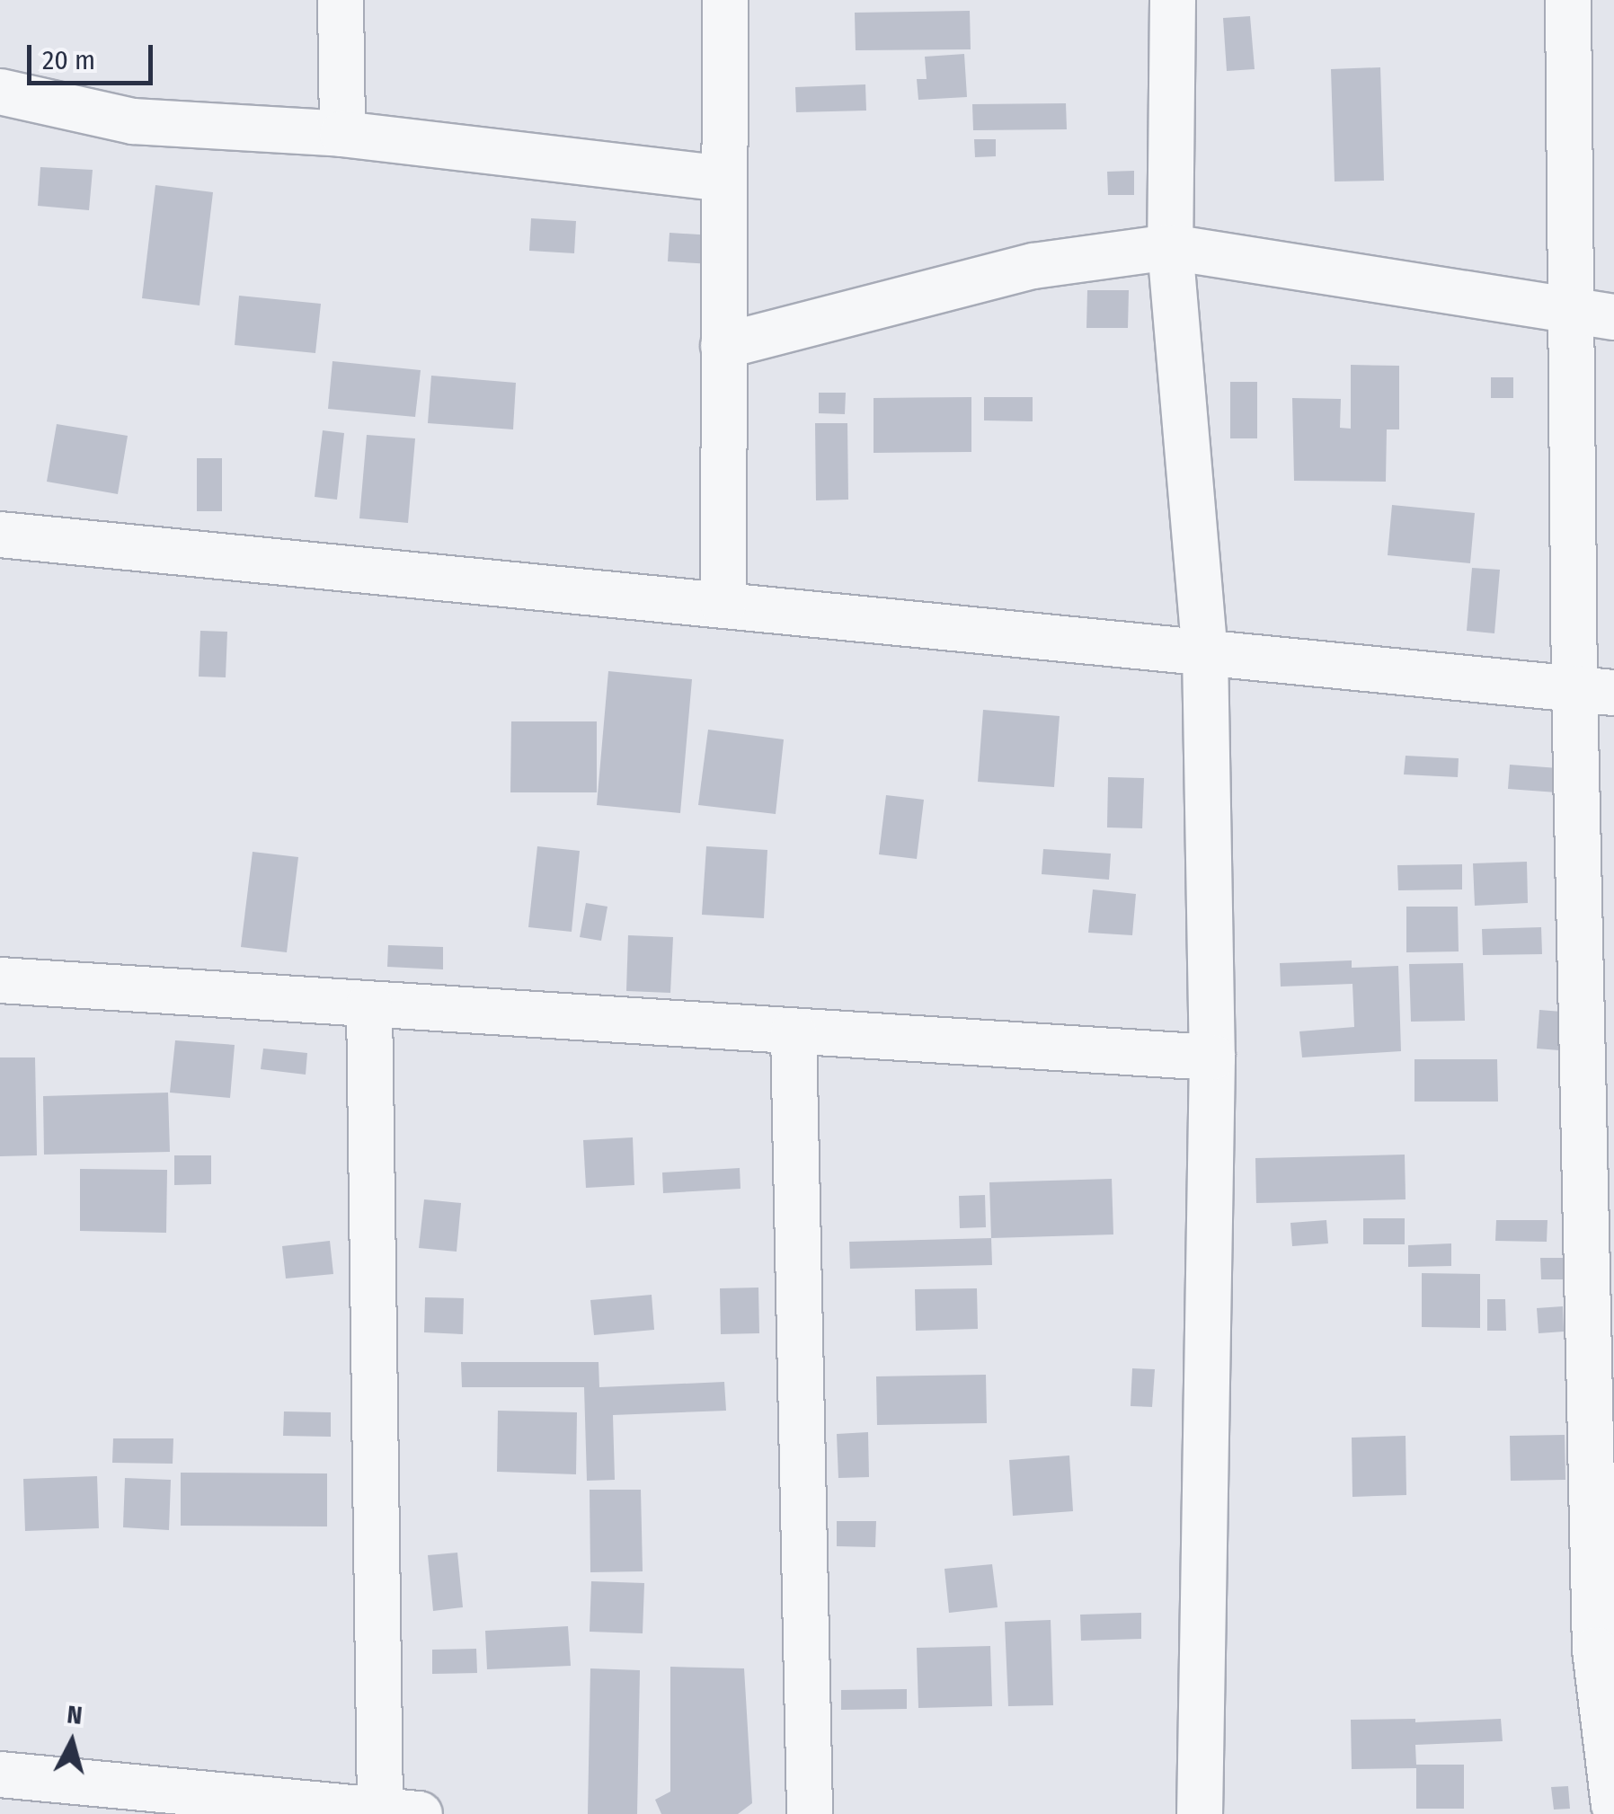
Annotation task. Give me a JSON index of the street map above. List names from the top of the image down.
{
  "scale_bar": "20 m",
  "north": "top"
}
